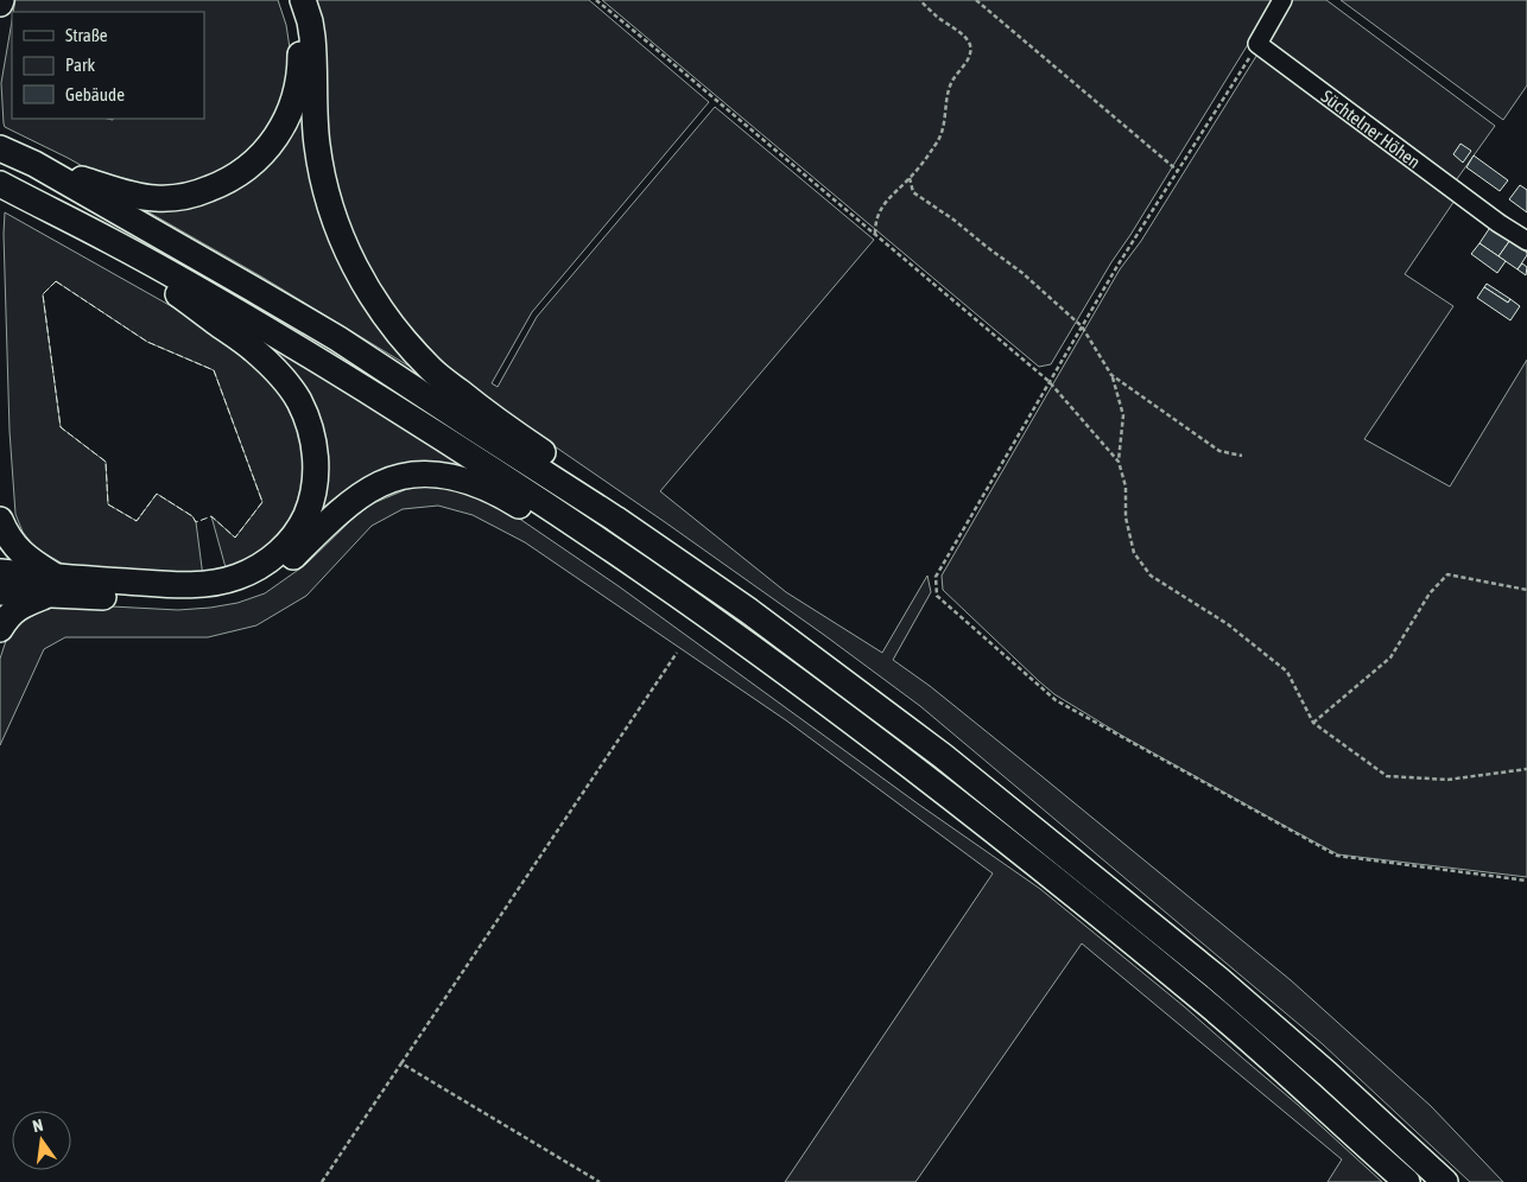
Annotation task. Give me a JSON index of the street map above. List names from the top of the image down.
{
  "streets": {
    "street": ["Süchtelner Höhen"]
  },
  "legend": ["Straße", "Park", "Gebäude"],
  "north": "top"
}
